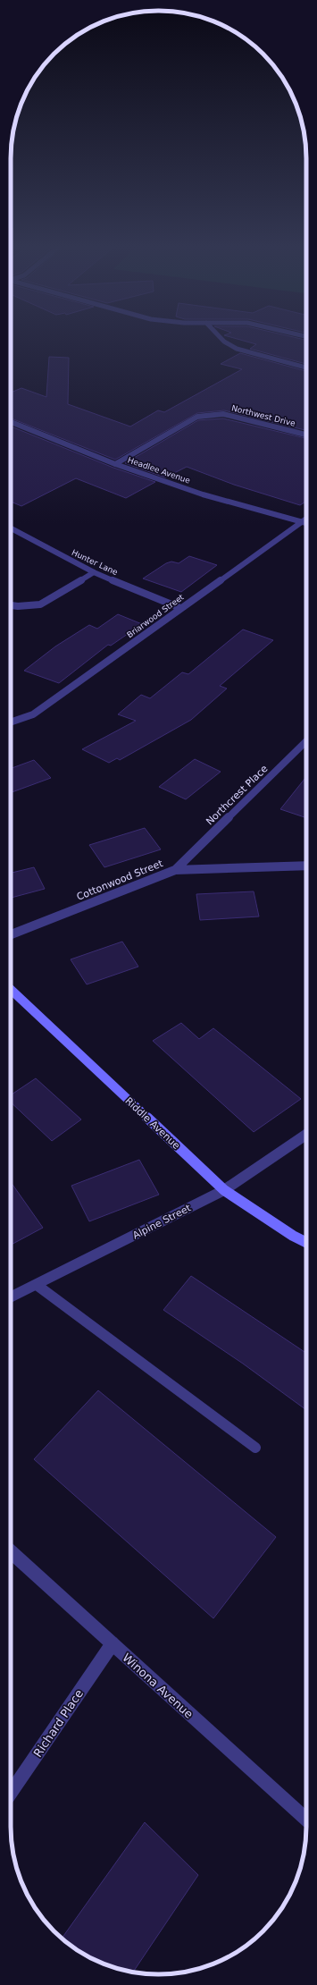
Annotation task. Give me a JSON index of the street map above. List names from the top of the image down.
{
  "streets": {
    "street": [
      "Northwest Drive",
      "Headlee Avenue",
      "Hunter Lane",
      "Briarwood Street",
      "Northcrest Place",
      "Cottonwood Street",
      "Riddle Avenue",
      "Alpine Street",
      "Winona Avenue",
      "Richard Place"
    ]
  },
  "crossings": [
    ["Northwest Drive", "Headlee Avenue"],
    ["Headlee Avenue", "Briarwood Street"],
    ["Hunter Lane", "Briarwood Street"],
    ["Northcrest Place", "Cottonwood Street"],
    ["Riddle Avenue", "Alpine Street"],
    ["Winona Avenue", "Richard Place"]
  ]
}
